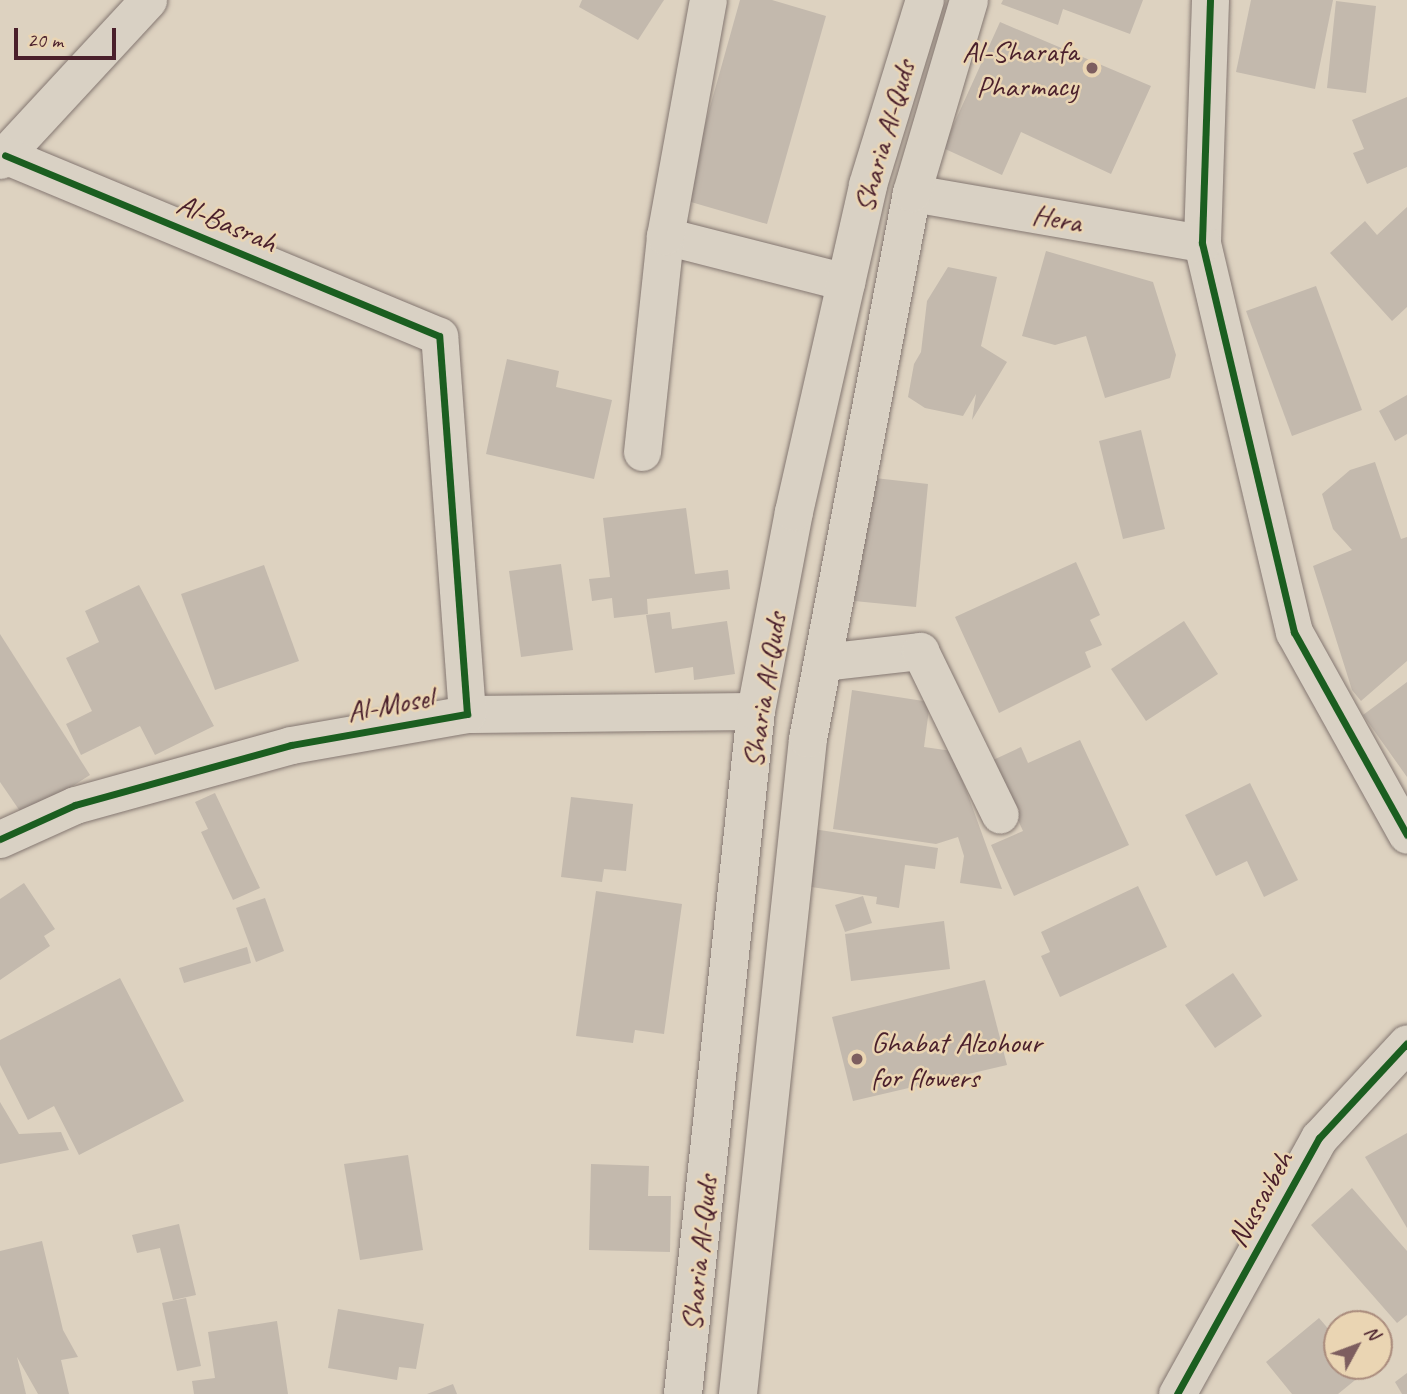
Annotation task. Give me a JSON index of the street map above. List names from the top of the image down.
{
  "streets": {
    "main road": ["Sharia Al-Quds"],
    "street": [
      "Hera",
      "Al-Basrah",
      "Al-Mosel",
      "Nussaibeh"
    ]
  },
  "crossings": [
    ["Sharia Al-Quds", "Hera"],
    ["Al-Basrah", "Al-Mosel"]
  ],
  "places": ["Al-Sharafa Pharmacy", "Ghabat Alzohour for flowers"],
  "scale_bar": "20 m",
  "north": "top right"
}
